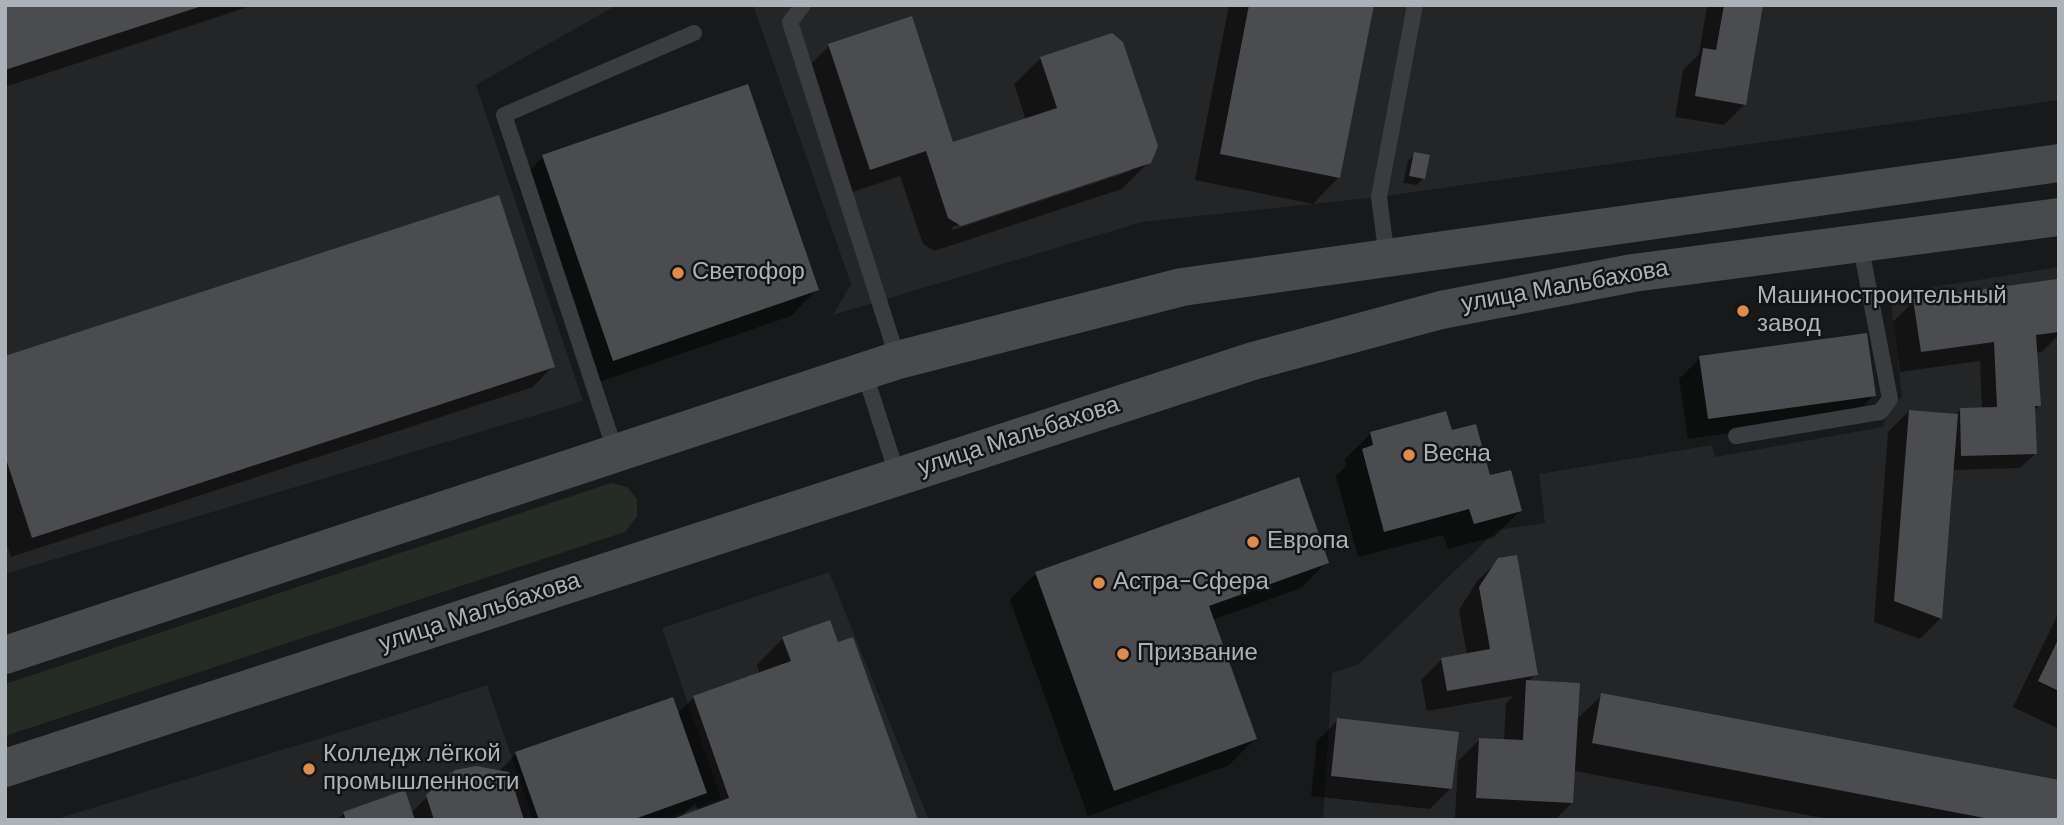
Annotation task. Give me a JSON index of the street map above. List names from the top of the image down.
{
  "streets": {
    "main road": ["улица Мальбахова"]
  },
  "places": [
    "Светофор",
    "Машиностроительный завод",
    "Весна",
    "Европа",
    "Астра-Сфера",
    "Призвание",
    "Колледж лёгкой промышленности"
  ]
}
